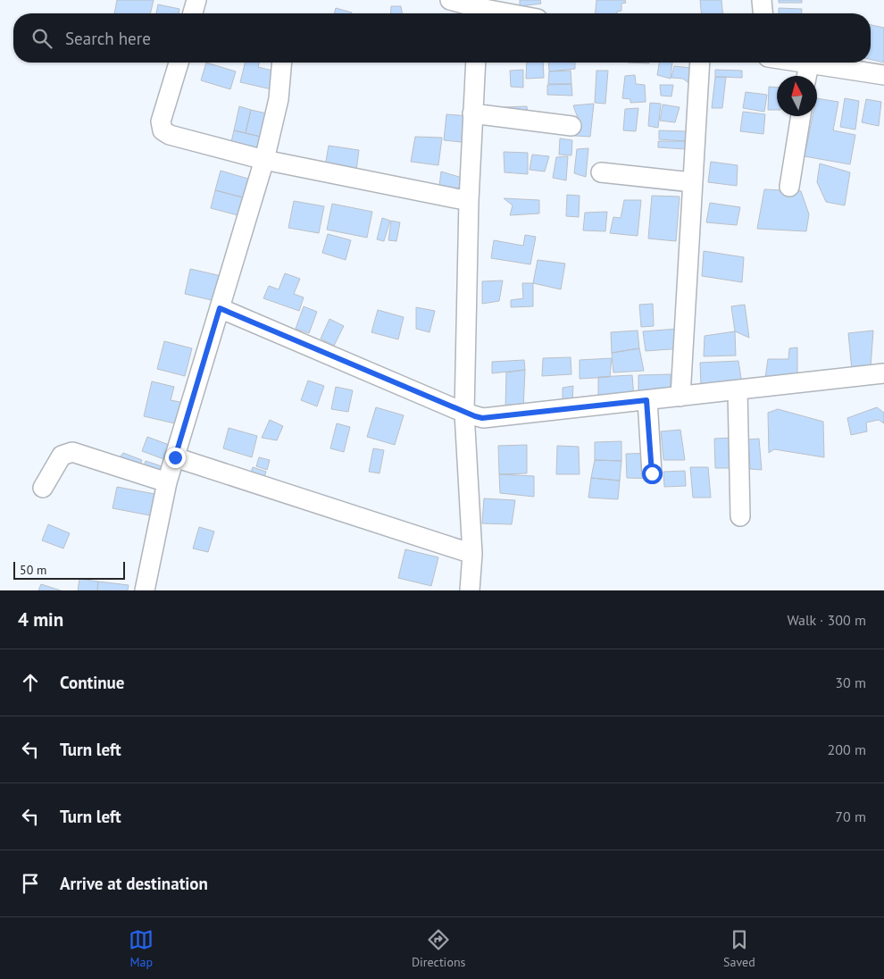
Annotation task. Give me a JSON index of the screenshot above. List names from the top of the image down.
{
  "scale_bar": "50 m",
  "north": "top",
  "page": {
    "search": "Search here",
    "scale": "50 m",
    "heading": ["4 min", "Walk · 300 m"],
    "list": [
      ["Continue", "30 m"],
      ["Turn left", "200 m"],
      ["Turn left", "70 m"],
      "Arrive at destination"
    ],
    "nav": ["Map", "Directions", "Saved"]
  }
}
